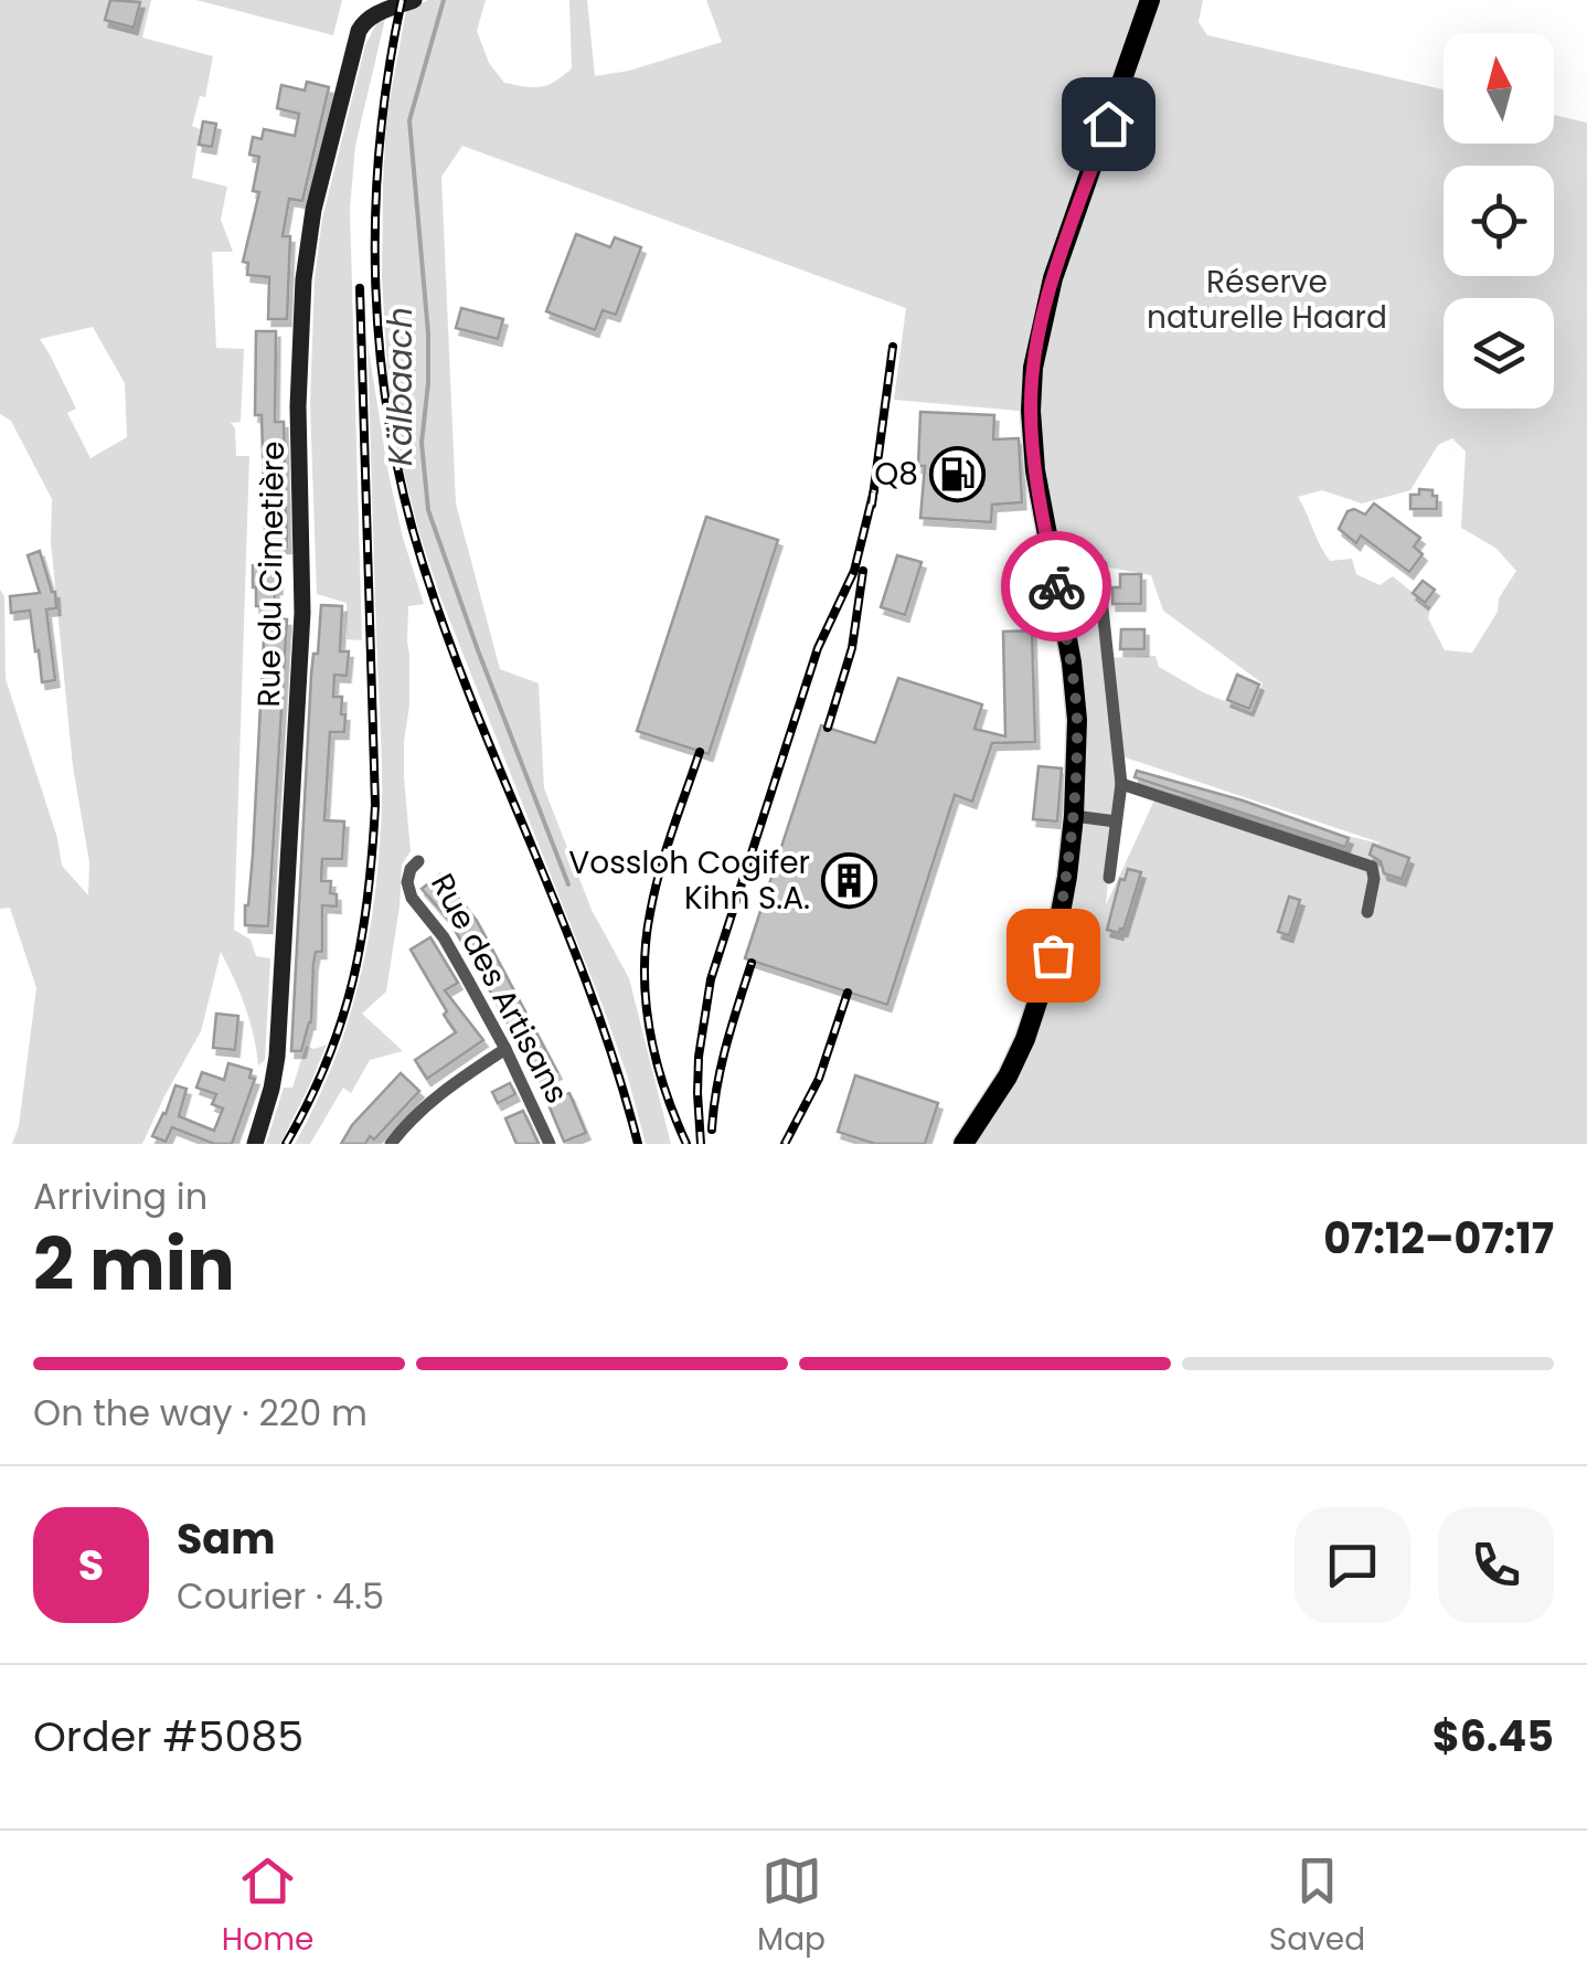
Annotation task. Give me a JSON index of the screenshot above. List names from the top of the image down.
{
  "streets": {
    "main road": ["Rue du Cimetière"],
    "street": ["Rue des Artisans"]
  },
  "water": ["Kälbaach"],
  "parks": ["Réserve naturelle Haard"],
  "places": {
    "fuel station": ["Q8"],
    "building": ["Vossloh Cogifer Kihn S.A."]
  },
  "north": "top",
  "page": {
    "heading": ["2 min", "Arriving in", "07:12–07:17"],
    "panel": [
      "Sam",
      "Courier · 4.5",
      "Order #5085",
      "$6.45"
    ],
    "bar": "On the way · 220 m",
    "round": "S",
    "tabs": ["Home", "Map", "Saved"]
  }
}
